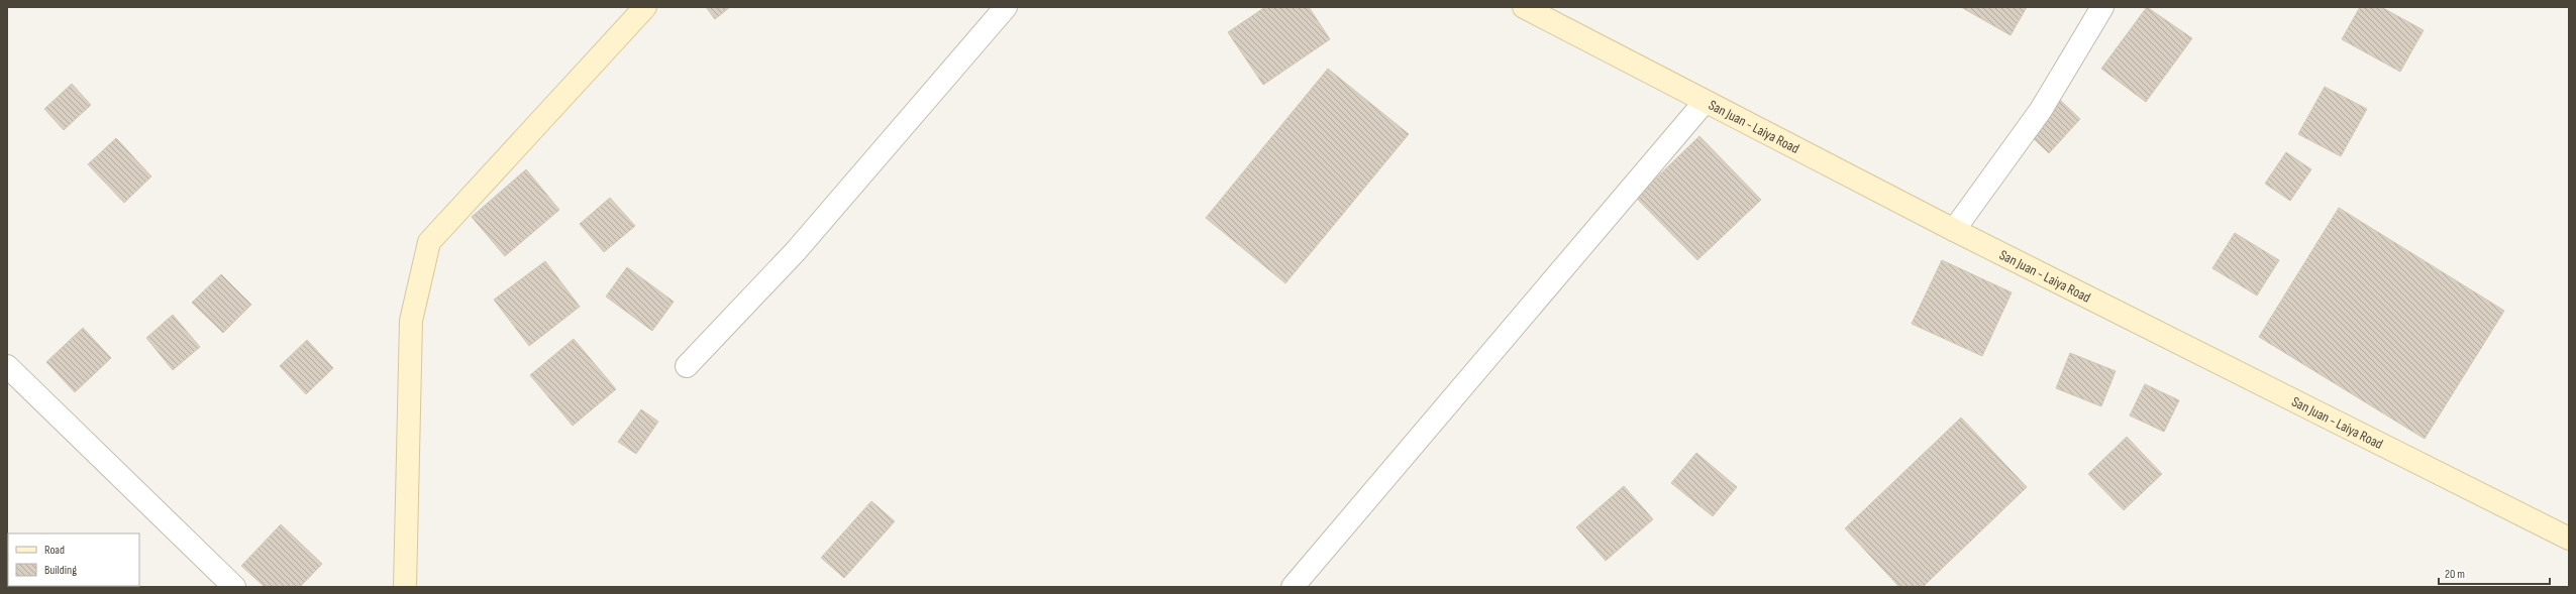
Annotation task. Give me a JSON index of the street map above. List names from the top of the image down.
{
  "streets": {
    "main road": ["San Juan - Laiya Road"]
  },
  "legend": ["Road", "Building"],
  "scale_bar": "20 m"
}
